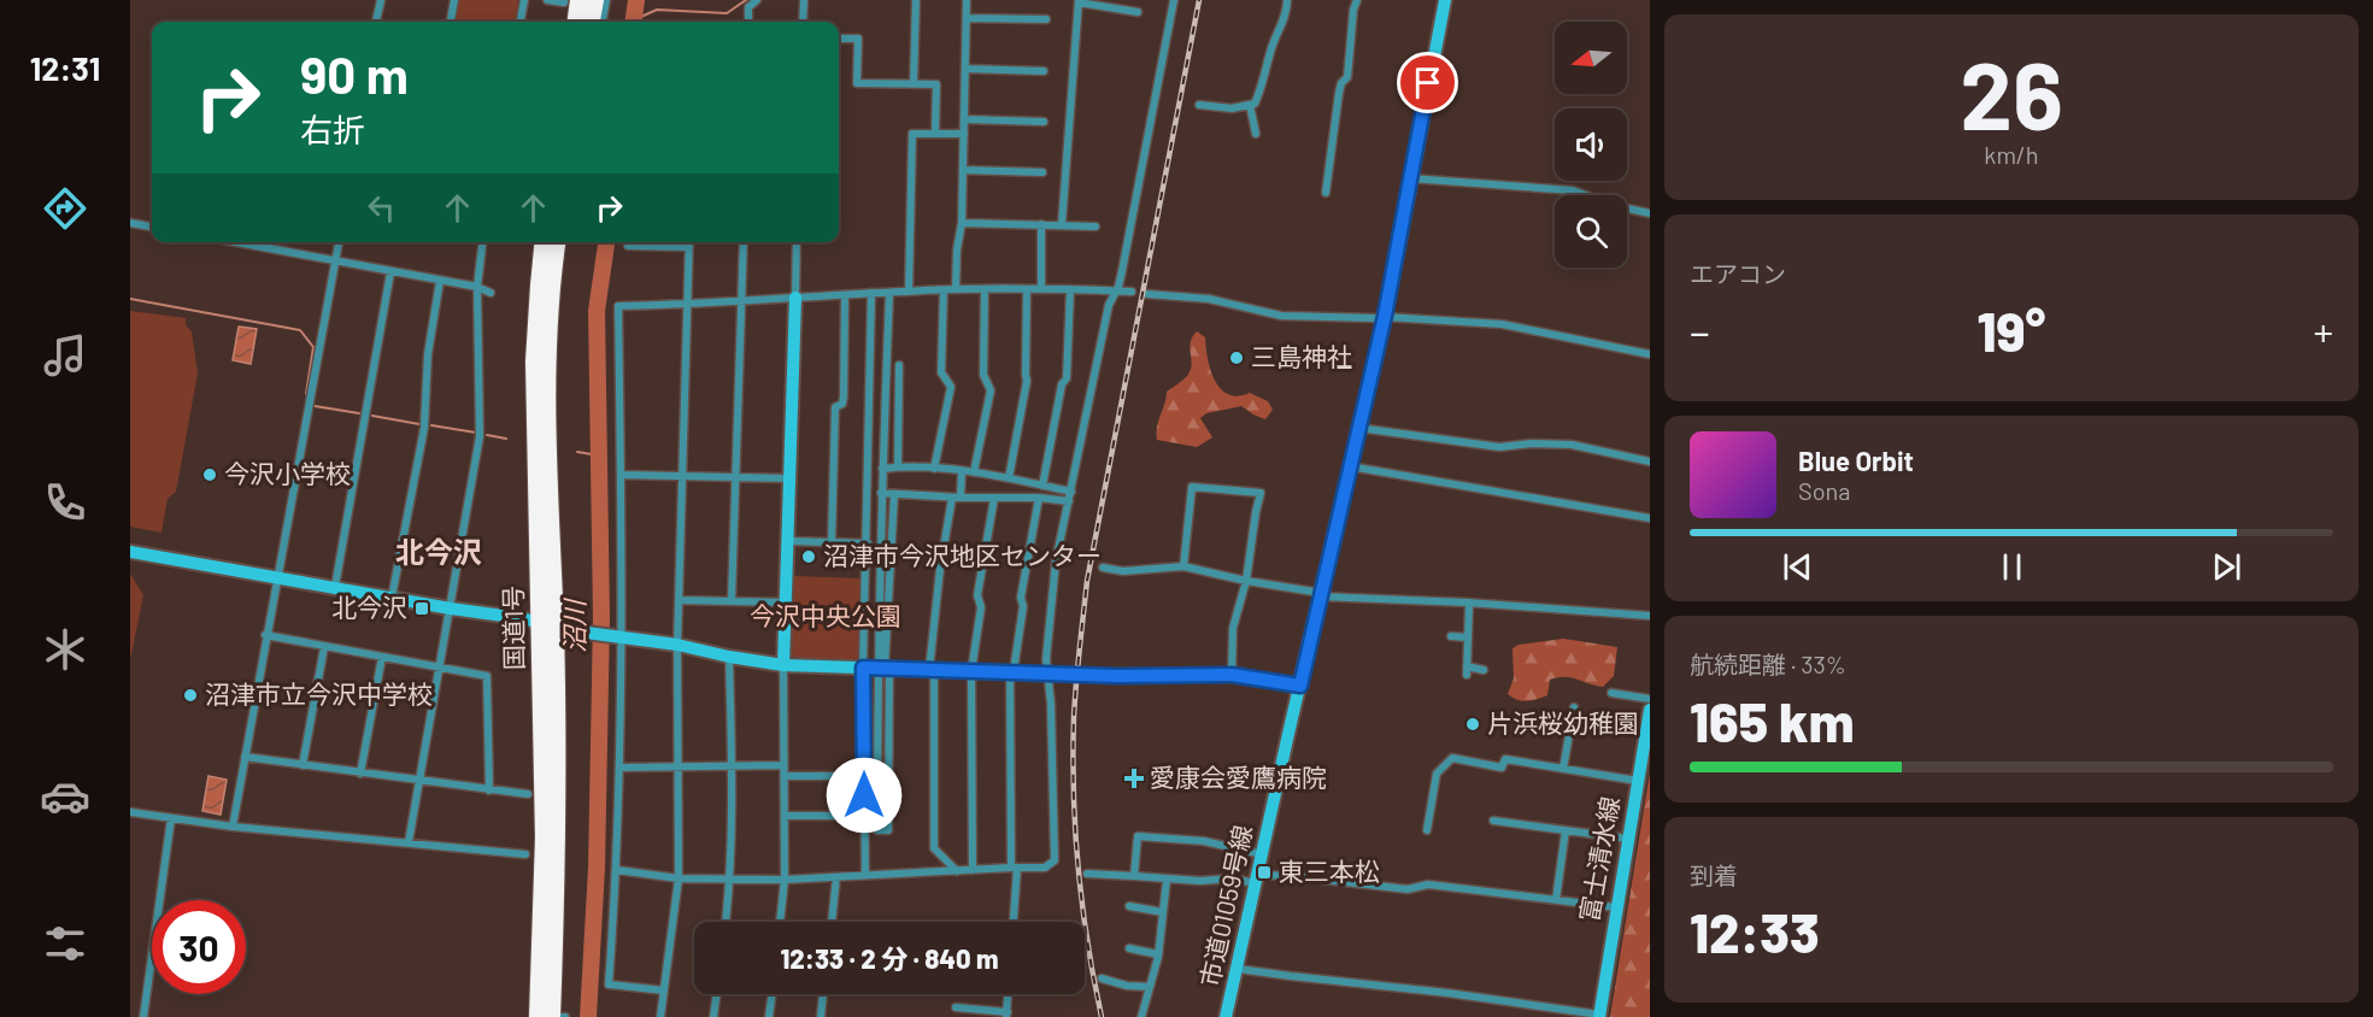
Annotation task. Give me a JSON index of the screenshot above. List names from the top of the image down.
{
  "streets": {
    "highway": ["国道1号"],
    "street": ["富士清水線", "市道01059号線"]
  },
  "districts": ["北今沢"],
  "water": ["沼川"],
  "parks": ["今沢中央公園"],
  "places": {
    "other": [
      "三島神社",
      "今沢小学校",
      "沼津市今沢地区センター",
      "沼津市立今沢中学校",
      "片浜桜幼稚園"
    ],
    "transit": ["北今沢", "東三本松"],
    "health": ["愛康会愛鷹病院"]
  },
  "north": "left",
  "page": {
    "tabs": "12:31",
    "tile": [
      ["26", "km/h"],
      "エアコン",
      ["航続距離 · 33%", "165 km"],
      ["到着", "12:33"]
    ],
    "turn": ["90 m", "右折"],
    "heat": ["−", "19°", "+"],
    "song": ["Blue Orbit", "Sona"],
    "limit": "30",
    "trip": "12:33 · 2 分 · 840 m"
  }
}
